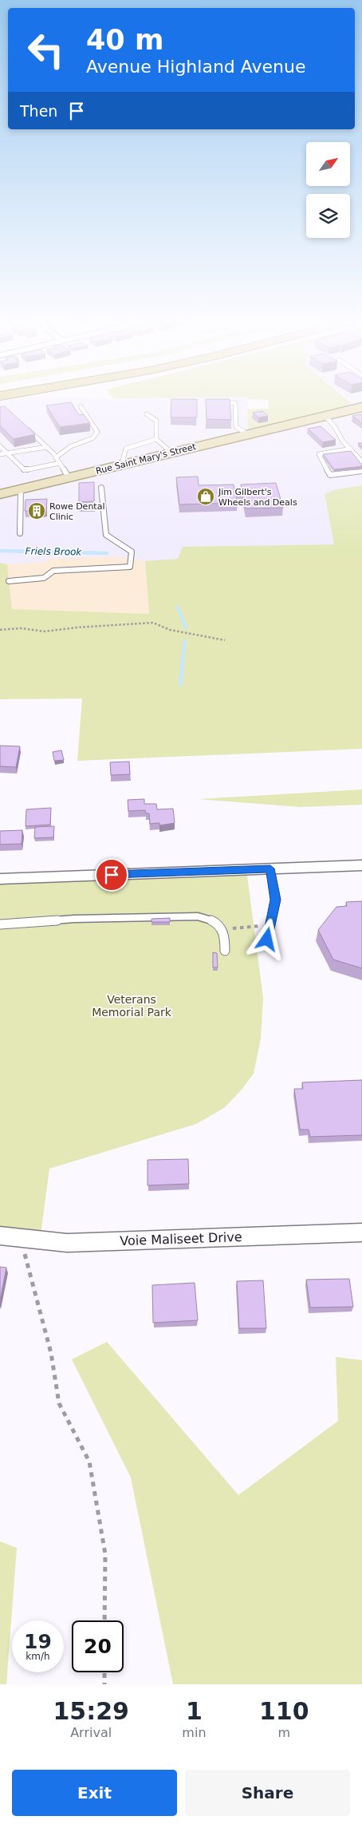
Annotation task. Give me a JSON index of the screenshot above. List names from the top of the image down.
{
  "streets": {
    "main road": ["Rue Saint Mary's Street"],
    "street": ["Voie Maliseet Drive"]
  },
  "water": ["Friels Brook"],
  "parks": ["Veterans Memorial Park"],
  "places": {
    "shop": ["Jim Gilbert's Wheels and Deals"],
    "building": ["Rowe Dental Clinic"]
  },
  "north": "top right",
  "page": {
    "turn": ["40 m", "Avenue Highland Avenue"],
    "then": "Then",
    "speed": "19 km/h",
    "limit": "20",
    "eta": [
      "15:29",
      "Arrival",
      "1",
      "min",
      "110",
      "m"
    ],
    "buttons": ["Exit", "Share"]
  }
}
